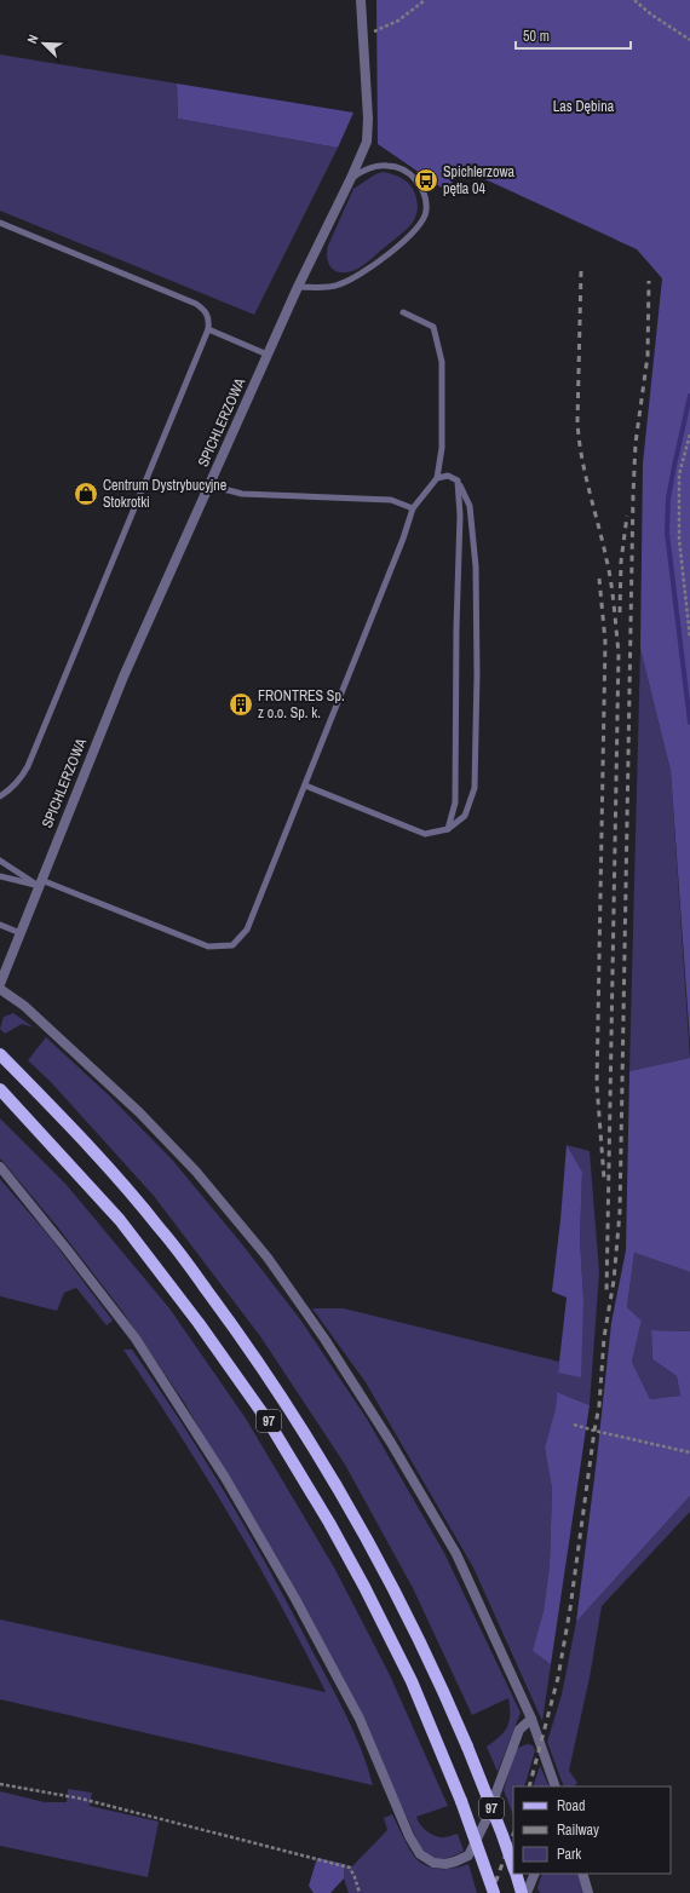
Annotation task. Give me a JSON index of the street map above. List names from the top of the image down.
{
  "streets": {
    "main road": ["97"],
    "street": ["SPICHLERZOWA"]
  },
  "parks": ["Las Dębina"],
  "places": {
    "bus stop": ["Spichlerzowa pętla 04"],
    "shop": ["Centrum Dystrybucyjne Stokrotki"],
    "building": ["FRONTRES Sp. z o.o. Sp. k."]
  },
  "legend": ["Road", "Railway", "Park"],
  "scale_bar": "50 m",
  "north": "top left"
}
